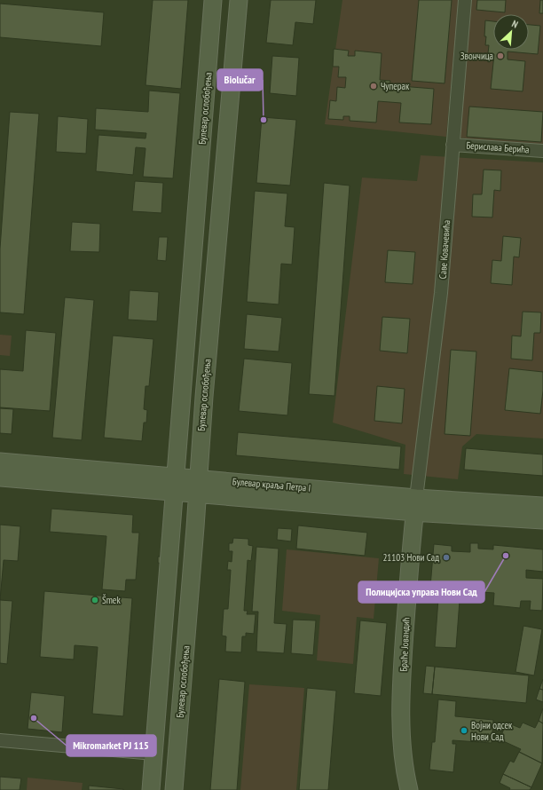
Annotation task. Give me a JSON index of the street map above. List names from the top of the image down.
{
  "streets": {
    "main road": ["Булевар ослобођења", "Булевар краља Петра I", "Браће Јовандић"],
    "street": ["Берислава Берића", "Саве Ковачевића"]
  },
  "crossings": [
    ["Булевар ослобођења", "Булевар краља Петра I"],
    ["Берислава Берића", "Саве Ковачевића"],
    ["Саве Ковачевића", "Булевар краља Петра I"],
    ["Саве Ковачевића", "Браће Јовандић"],
    ["Булевар краља Петра I", "Браће Јовандић"]
  ],
  "places": [
    "Звончица",
    "Чуперак",
    "Biolučar",
    "Полицијска управа Нови Сад",
    "21103 Нови Сад",
    "Šmek",
    "Mikromarket PJ 115",
    "Војни одсек Нови Сад"
  ],
  "north": "top right"
}
